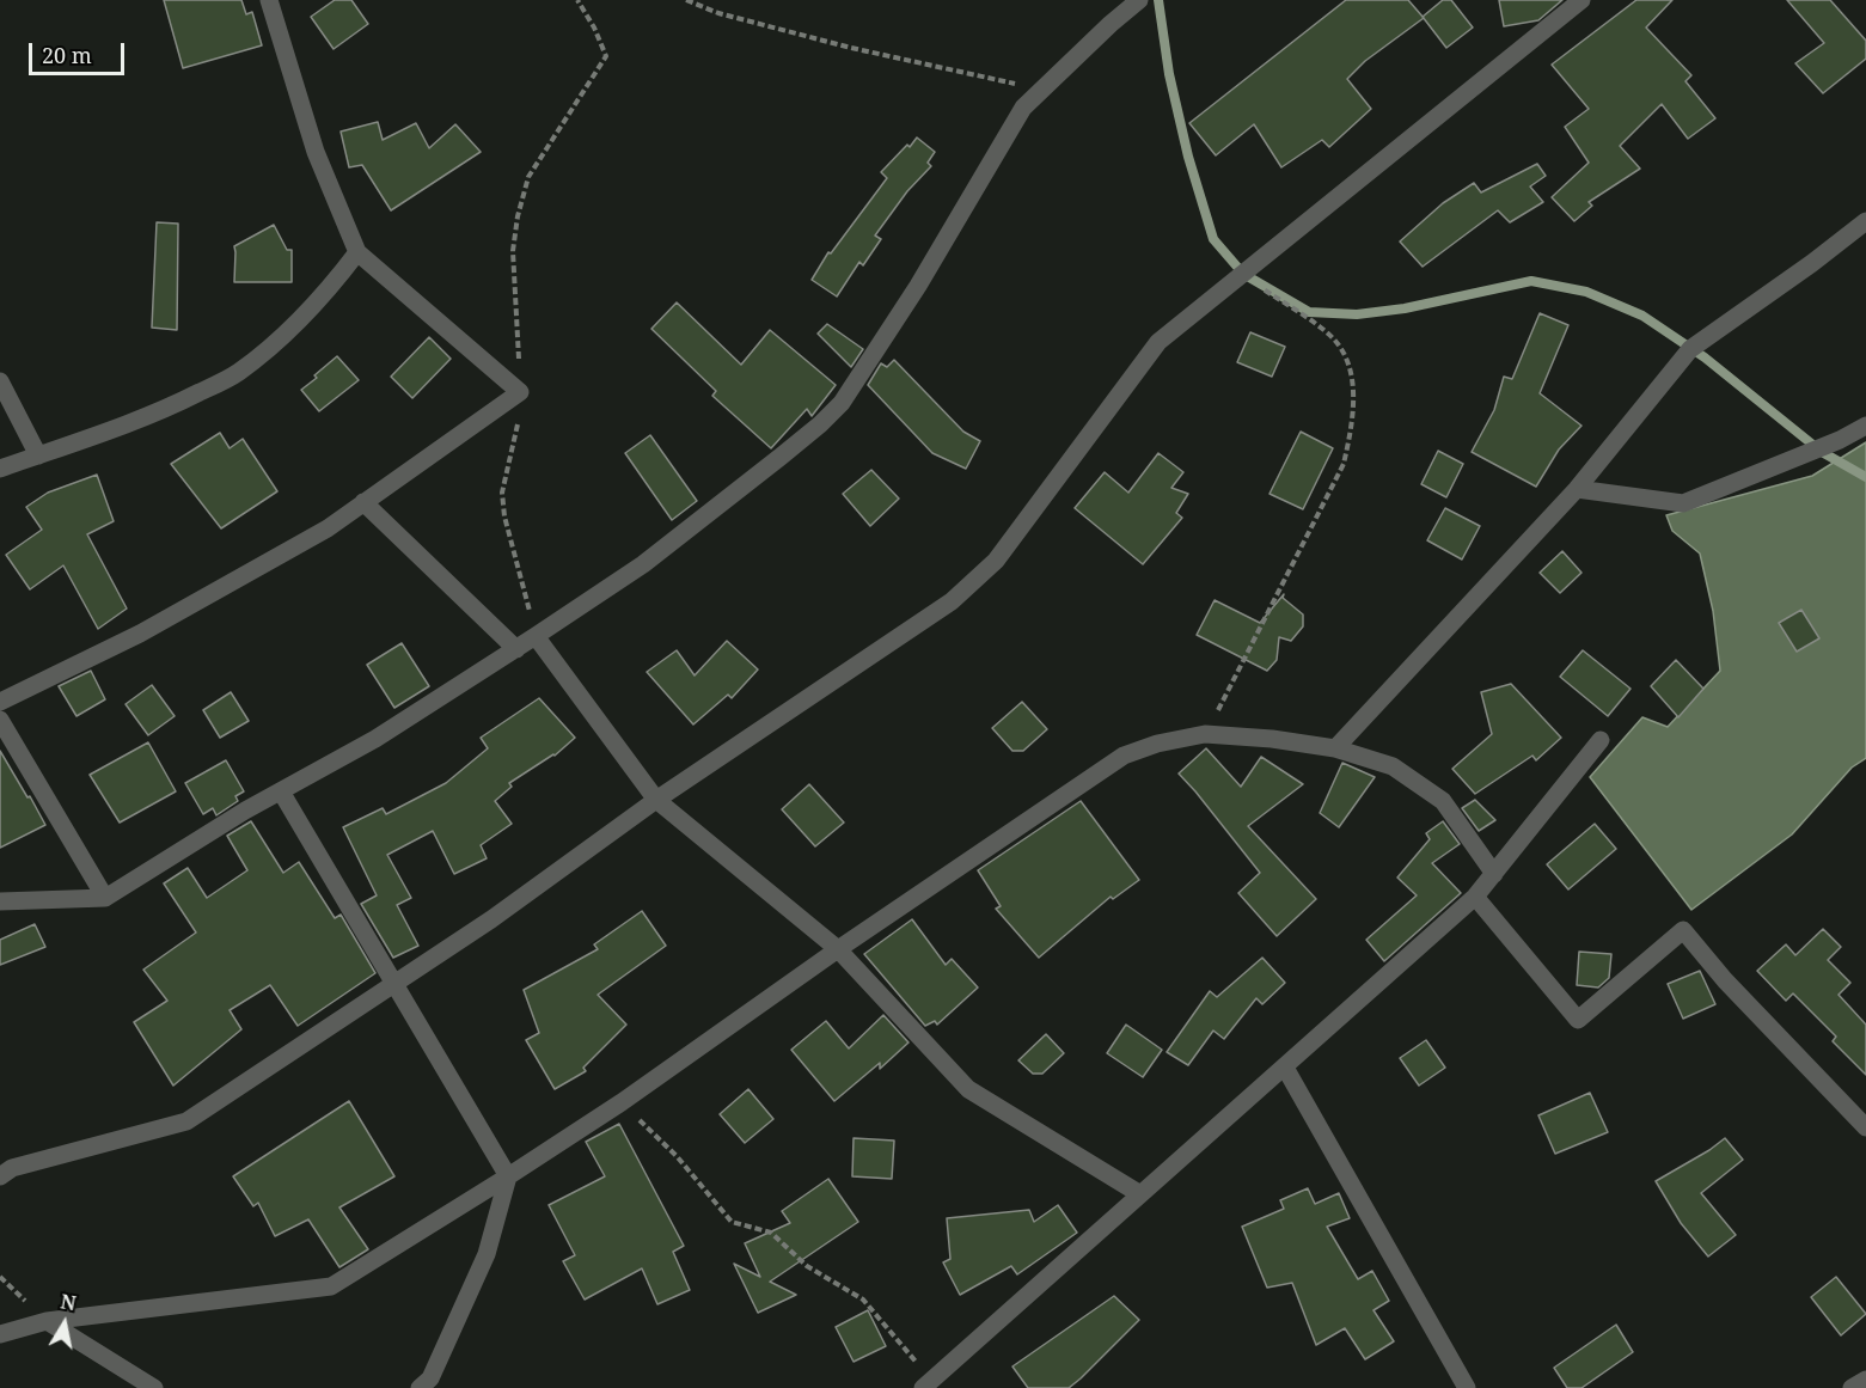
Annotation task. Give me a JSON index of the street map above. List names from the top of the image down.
{
  "scale_bar": "20 m",
  "north": "top"
}
